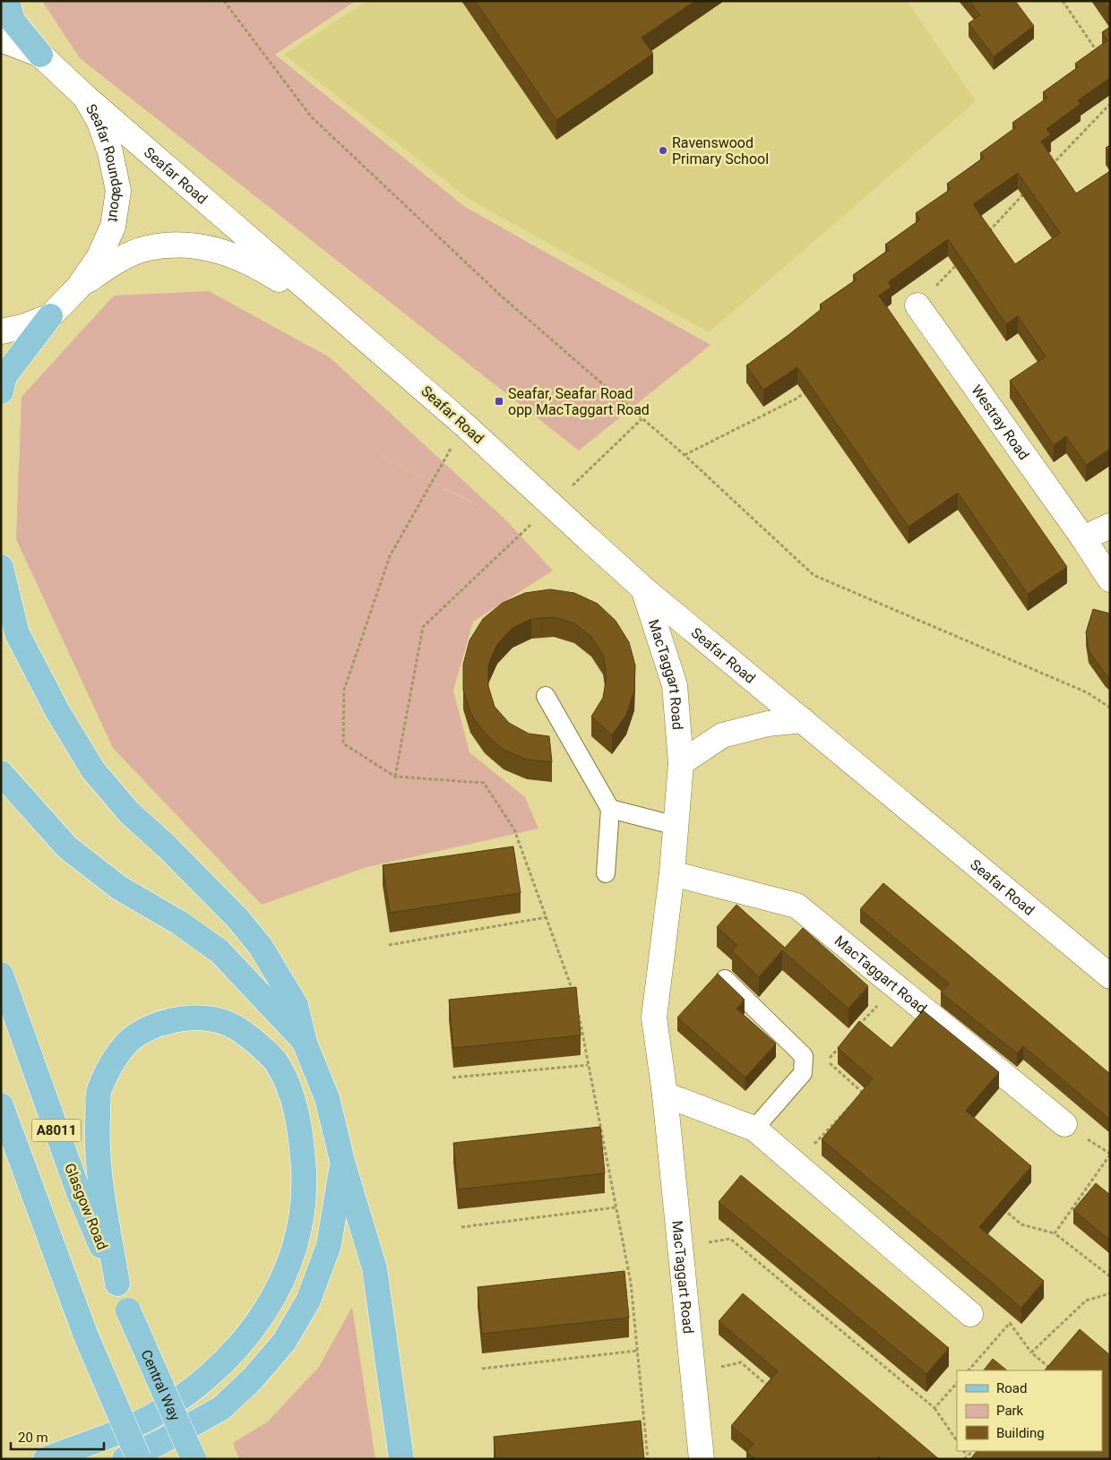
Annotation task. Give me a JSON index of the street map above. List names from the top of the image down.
{
  "streets": {
    "main road": ["A8011", "Glasgow Road", "Central Way"],
    "street": [
      "Seafar Roundabout",
      "Seafar Road",
      "Westray Road",
      "MacTaggart Road"
    ]
  },
  "crossings": [
    ["Seafar Roundabout", "Seafar Road"],
    ["Seafar Road", "MacTaggart Road"],
    ["Glasgow Road", "Central Way"]
  ],
  "places": {
    "other": ["Ravenswood Primary School"],
    "transit": ["Seafar, Seafar Road opp MacTaggart Road"]
  },
  "legend": ["Road", "Park", "Building"],
  "scale_bar": "20 m"
}
